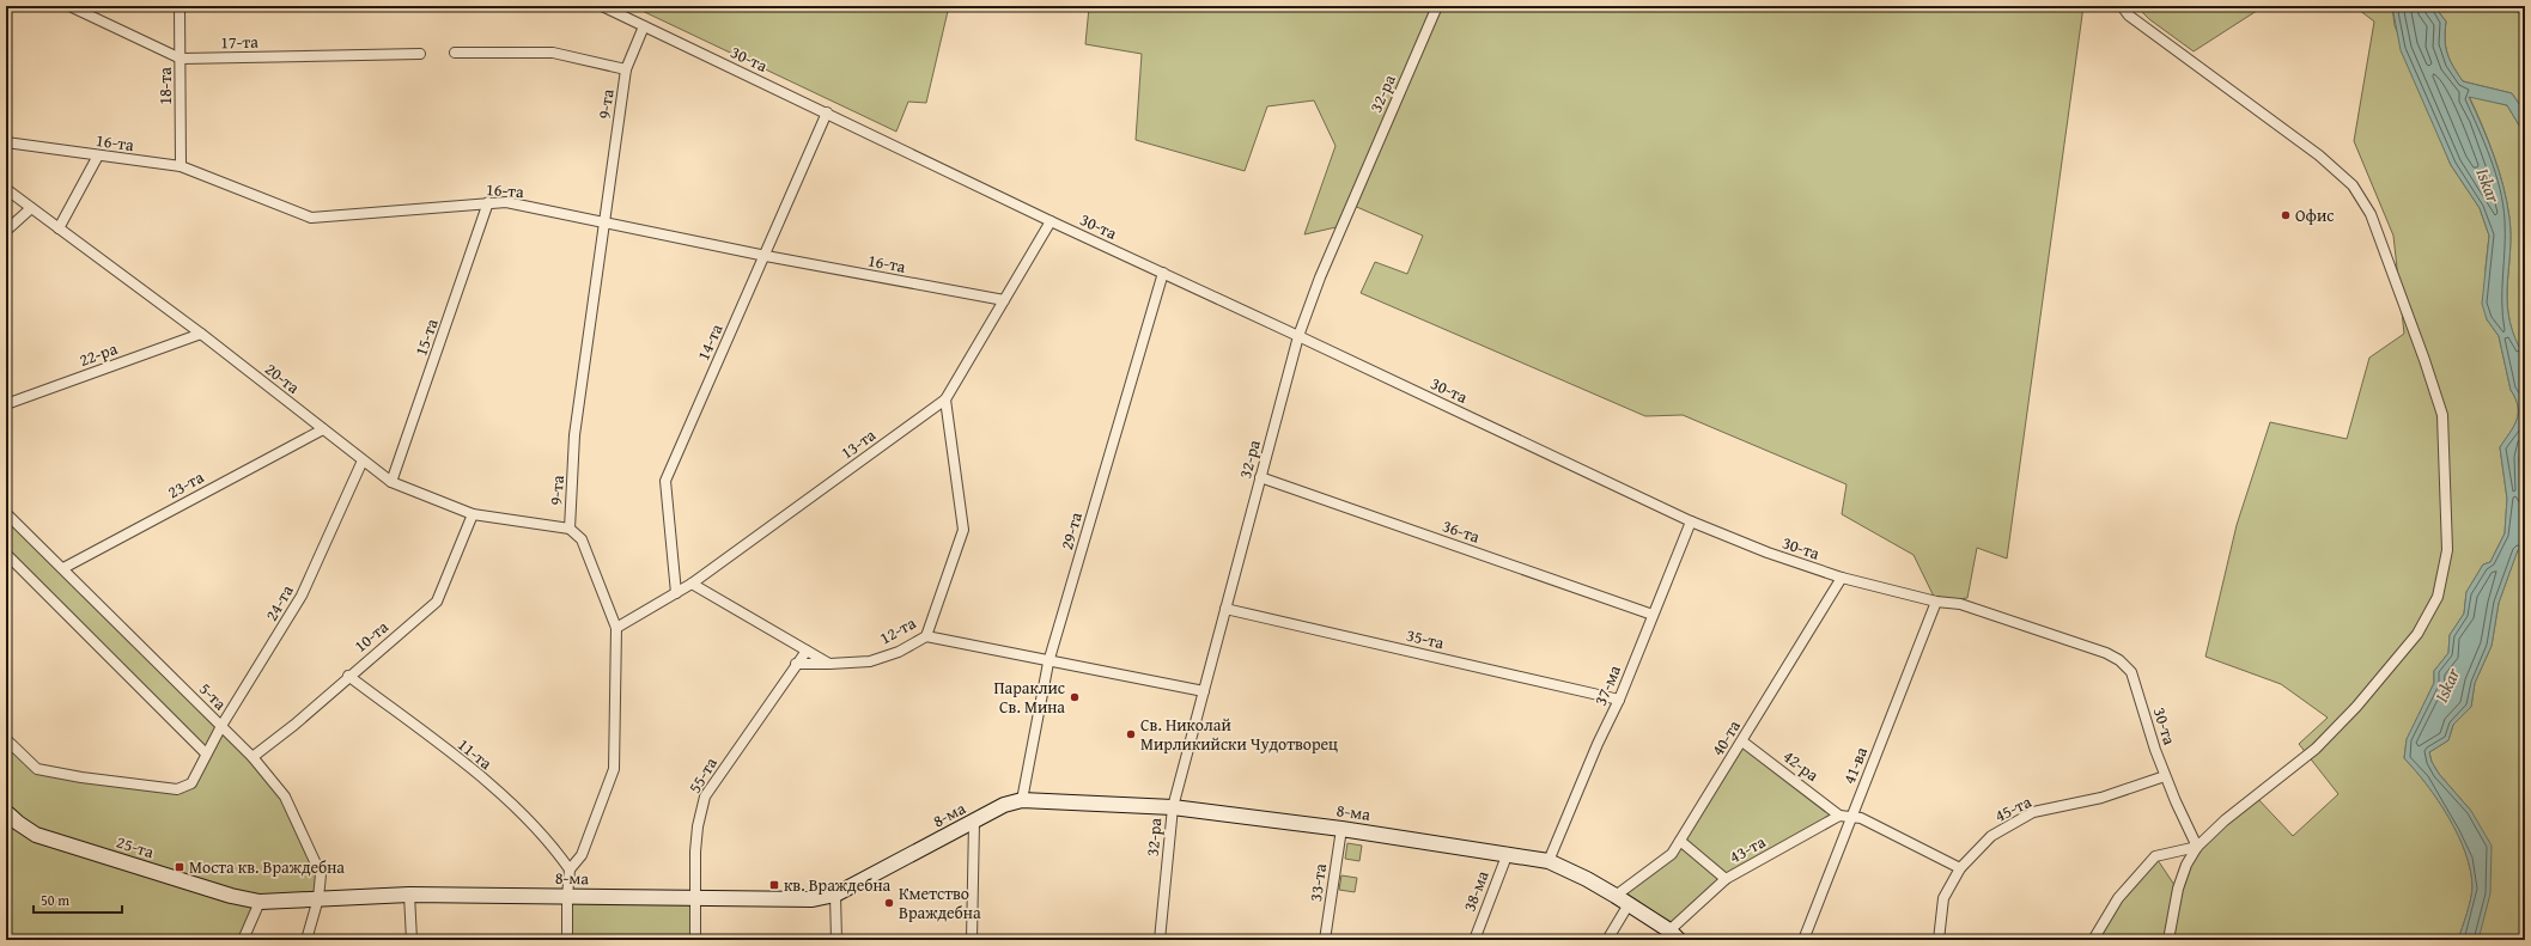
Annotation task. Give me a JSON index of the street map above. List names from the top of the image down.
{
  "streets": {
    "street": [
      "17-та",
      "30-та",
      "18-та",
      "32-ра",
      "9-та",
      "16-та",
      "15-та",
      "14-та",
      "22-ра",
      "20-та",
      "13-та",
      "23-та",
      "29-та",
      "36-та",
      "24-та",
      "12-та",
      "10-та",
      "35-та",
      "37-ма",
      "5-та",
      "40-та",
      "11-та",
      "42-ра",
      "41-ва",
      "55-та",
      "45-та",
      "8-ма",
      "25-та",
      "43-та",
      "33-та",
      "38-ма"
    ]
  },
  "crossings": [
    ["17-та", "18-та"],
    ["30-та", "32-ра"],
    ["30-та", "9-та"],
    ["30-та", "14-та"],
    ["30-та", "13-та"],
    ["30-та", "29-та"],
    ["30-та", "37-ма"],
    ["30-та", "40-та"],
    ["30-та", "41-ва"],
    ["30-та", "45-та"],
    ["18-та", "16-та"],
    ["32-ра", "36-та"],
    ["32-ра", "35-та"],
    ["32-ра", "8-ма"],
    ["9-та", "16-та"],
    ["9-та", "20-та"],
    ["9-та", "13-та"],
    ["9-та", "11-та"],
    ["9-та", "8-ма"],
    ["16-та", "15-та"],
    ["16-та", "14-та"],
    ["16-та", "13-та"],
    ["15-та", "20-та"],
    ["14-та", "13-та"],
    ["22-ра", "20-та"],
    ["20-та", "23-та"],
    ["20-та", "24-та"],
    ["20-та", "10-та"],
    ["13-та", "12-та"],
    ["23-та", "5-та"],
    ["29-та", "8-ма"],
    ["36-та", "37-ма"],
    ["24-та", "5-та"],
    ["12-та", "55-та"],
    ["10-та", "5-та"],
    ["10-та", "11-та"],
    ["35-та", "37-ма"],
    ["37-ма", "8-ма"],
    ["5-та", "8-ма"],
    ["40-та", "42-ра"],
    ["40-та", "8-ма"],
    ["42-ра", "43-та"],
    ["41-ва", "43-та"],
    ["55-та", "8-ма"],
    ["8-ма", "25-та"],
    ["8-ма", "43-та"],
    ["8-ма", "33-та"],
    ["8-ма", "38-ма"]
  ],
  "water": ["Iskar"],
  "places": {
    "other": [
      "Офис",
      "Параклис Св. Мина",
      "Св. Николай Мирликийски Чудотворец",
      "Кметство Враждебна"
    ],
    "transit": ["Моста кв. Враждебна", "кв. Враждебна"]
  },
  "scale_bar": "50 m"
}
